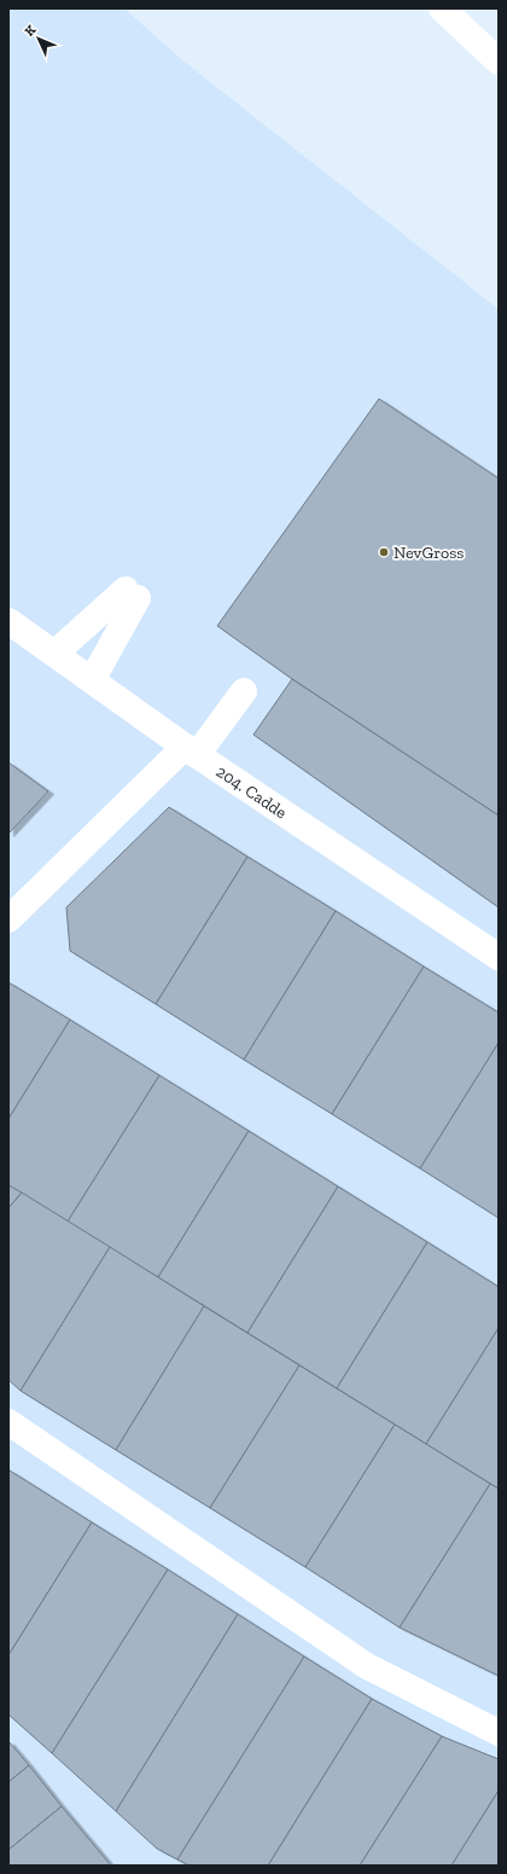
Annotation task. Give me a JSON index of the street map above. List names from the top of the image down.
{
  "streets": {
    "street": ["204. Cadde"]
  },
  "places": ["NevGross"],
  "north": "top left"
}
